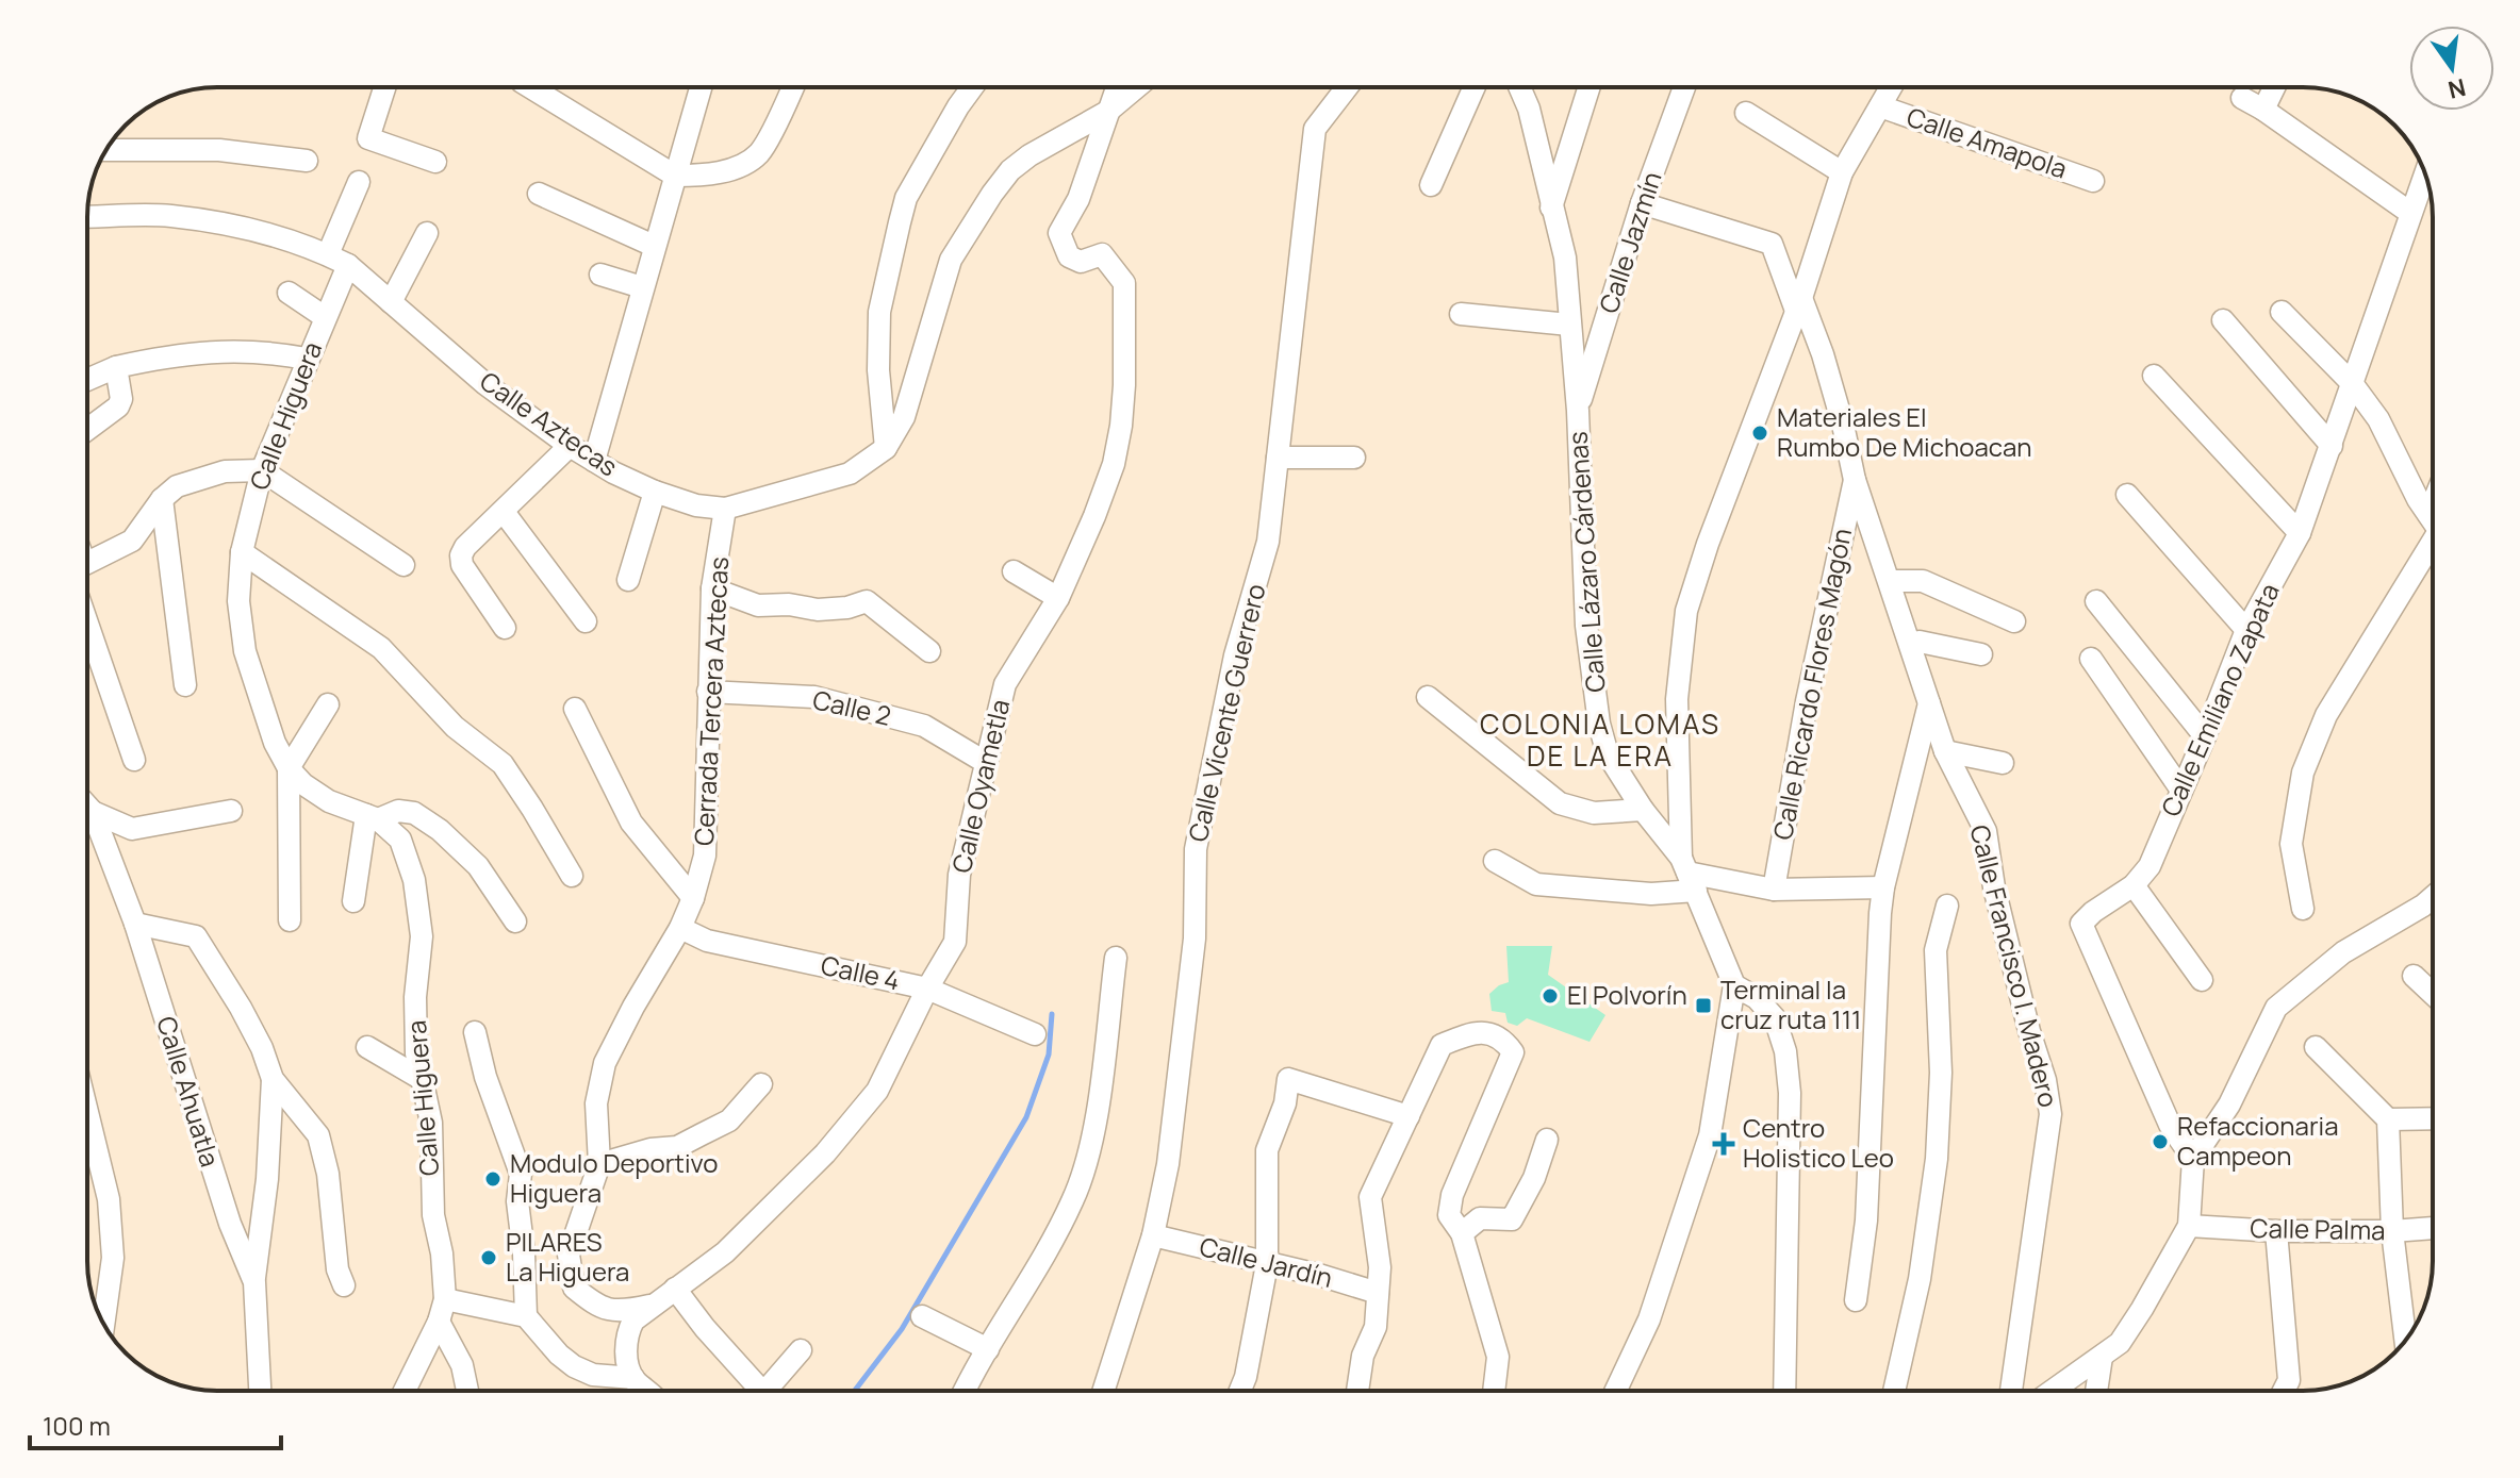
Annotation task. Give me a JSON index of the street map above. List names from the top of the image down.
{
  "streets": {
    "street": [
      "Calle Amapola",
      "Calle Jazmín",
      "Calle Higuera",
      "Calle Aztecas",
      "Calle Lázaro Cárdenas",
      "Calle Ricardo Flores Magón",
      "Calle Emiliano Zapata",
      "Cerrada Tercera Aztecas",
      "Calle 2",
      "Calle Vicente Guerrero",
      "Calle Oyametla",
      "Calle Francisco I. Madero",
      "Calle 4",
      "Calle Ahuatla",
      "Calle Palma",
      "Calle Jardín"
    ]
  },
  "crossings": [
    ["Calle Jazmín", "Calle Lázaro Cárdenas"],
    ["Calle Jazmín", "Calle Francisco I. Madero"],
    ["Calle Higuera", "Calle Aztecas"],
    ["Calle Aztecas", "Cerrada Tercera Aztecas"],
    ["Calle Aztecas", "Calle Oyametla"],
    ["Calle Ricardo Flores Magón", "Calle Francisco I. Madero"],
    ["Cerrada Tercera Aztecas", "Calle 2"],
    ["Cerrada Tercera Aztecas", "Calle Oyametla"],
    ["Cerrada Tercera Aztecas", "Calle 4"],
    ["Calle 2", "Calle Oyametla"],
    ["Calle Vicente Guerrero", "Calle Jardín"],
    ["Calle Oyametla", "Calle 4"]
  ],
  "districts": ["COLONIA LOMAS DE LA ERA"],
  "places": {
    "other": [
      "Materiales El Rumbo De Michoacan",
      "El Polvorín",
      "Refaccionaria Campeon",
      "Modulo Deportivo Higuera",
      "PILARES La Higuera"
    ],
    "transit": ["Terminal la cruz ruta 111"],
    "health": ["Centro Holistico Leo"]
  },
  "scale_bar": "100 m",
  "north": "bottom"
}
